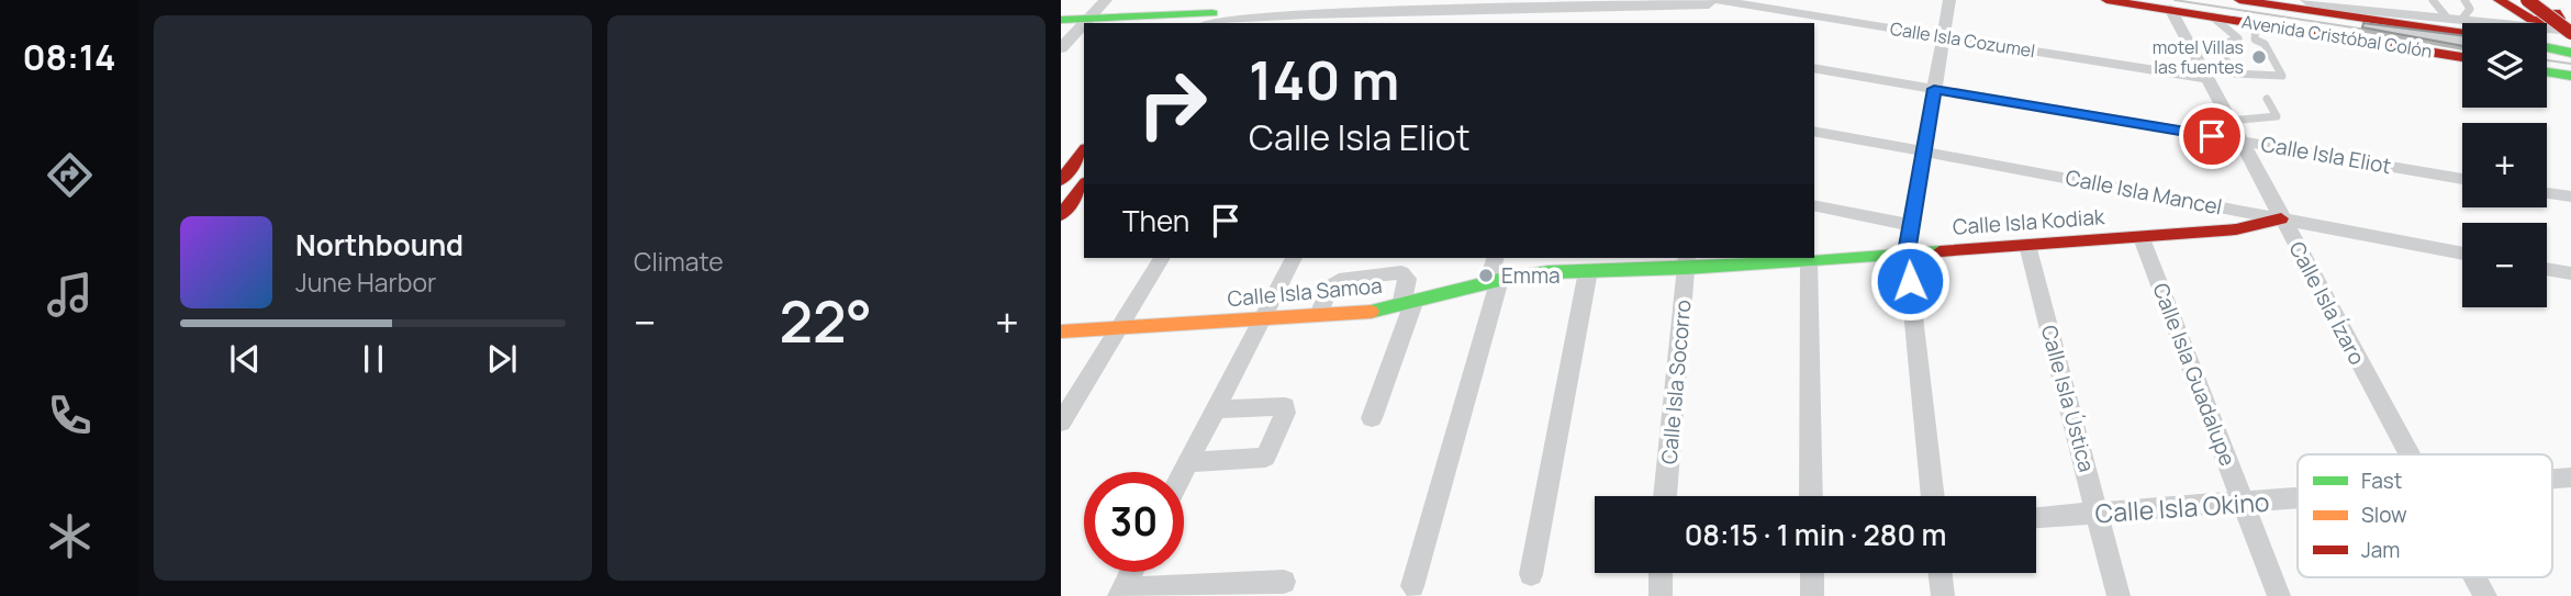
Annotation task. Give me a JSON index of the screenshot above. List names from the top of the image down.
{
  "streets": {
    "street": [
      "Avenida Cristóbal Colón",
      "Calle Isla Cozumel",
      "Calle Isla Eliot",
      "Calle Isla Mancel",
      "Calle Isla Kodiak",
      "Calle Isla Samoa",
      "Calle Isla Ízaro",
      "Calle Isla Guadalupe",
      "Calle Isla Socorro",
      "Calle Isla Ústica",
      "Calle Isla Okino"
    ]
  },
  "crossings": [
    ["Avenida Cristóbal Colón", "Calle Isla Ízaro"],
    ["Calle Isla Cozumel", "Calle Isla Ízaro"],
    ["Calle Isla Eliot", "Calle Isla Ízaro"],
    ["Calle Isla Mancel", "Calle Isla Kodiak"],
    ["Calle Isla Mancel", "Calle Isla Ízaro"],
    ["Calle Isla Kodiak", "Calle Isla Samoa"],
    ["Calle Isla Kodiak", "Calle Isla Ízaro"],
    ["Calle Isla Kodiak", "Calle Isla Guadalupe"],
    ["Calle Isla Kodiak", "Calle Isla Socorro"],
    ["Calle Isla Kodiak", "Calle Isla Ústica"],
    ["Calle Isla Samoa", "Calle Isla Socorro"],
    ["Calle Isla Guadalupe", "Calle Isla Okino"],
    ["Calle Isla Ústica", "Calle Isla Okino"]
  ],
  "places": ["motel Villas las fuentes", "Emma"],
  "legend": ["Fast", "Slow", "Jam"],
  "page": {
    "tabs": "08:14",
    "tile": "Climate",
    "map_buttons": ["+", "−"],
    "turn": ["140 m", "Calle Isla Eliot"],
    "then": "Then",
    "song": ["Northbound", "June Harbor"],
    "heat": ["−", "22°", "+"],
    "limit": "30",
    "trip": "08:15 · 1 min · 280 m"
  }
}
